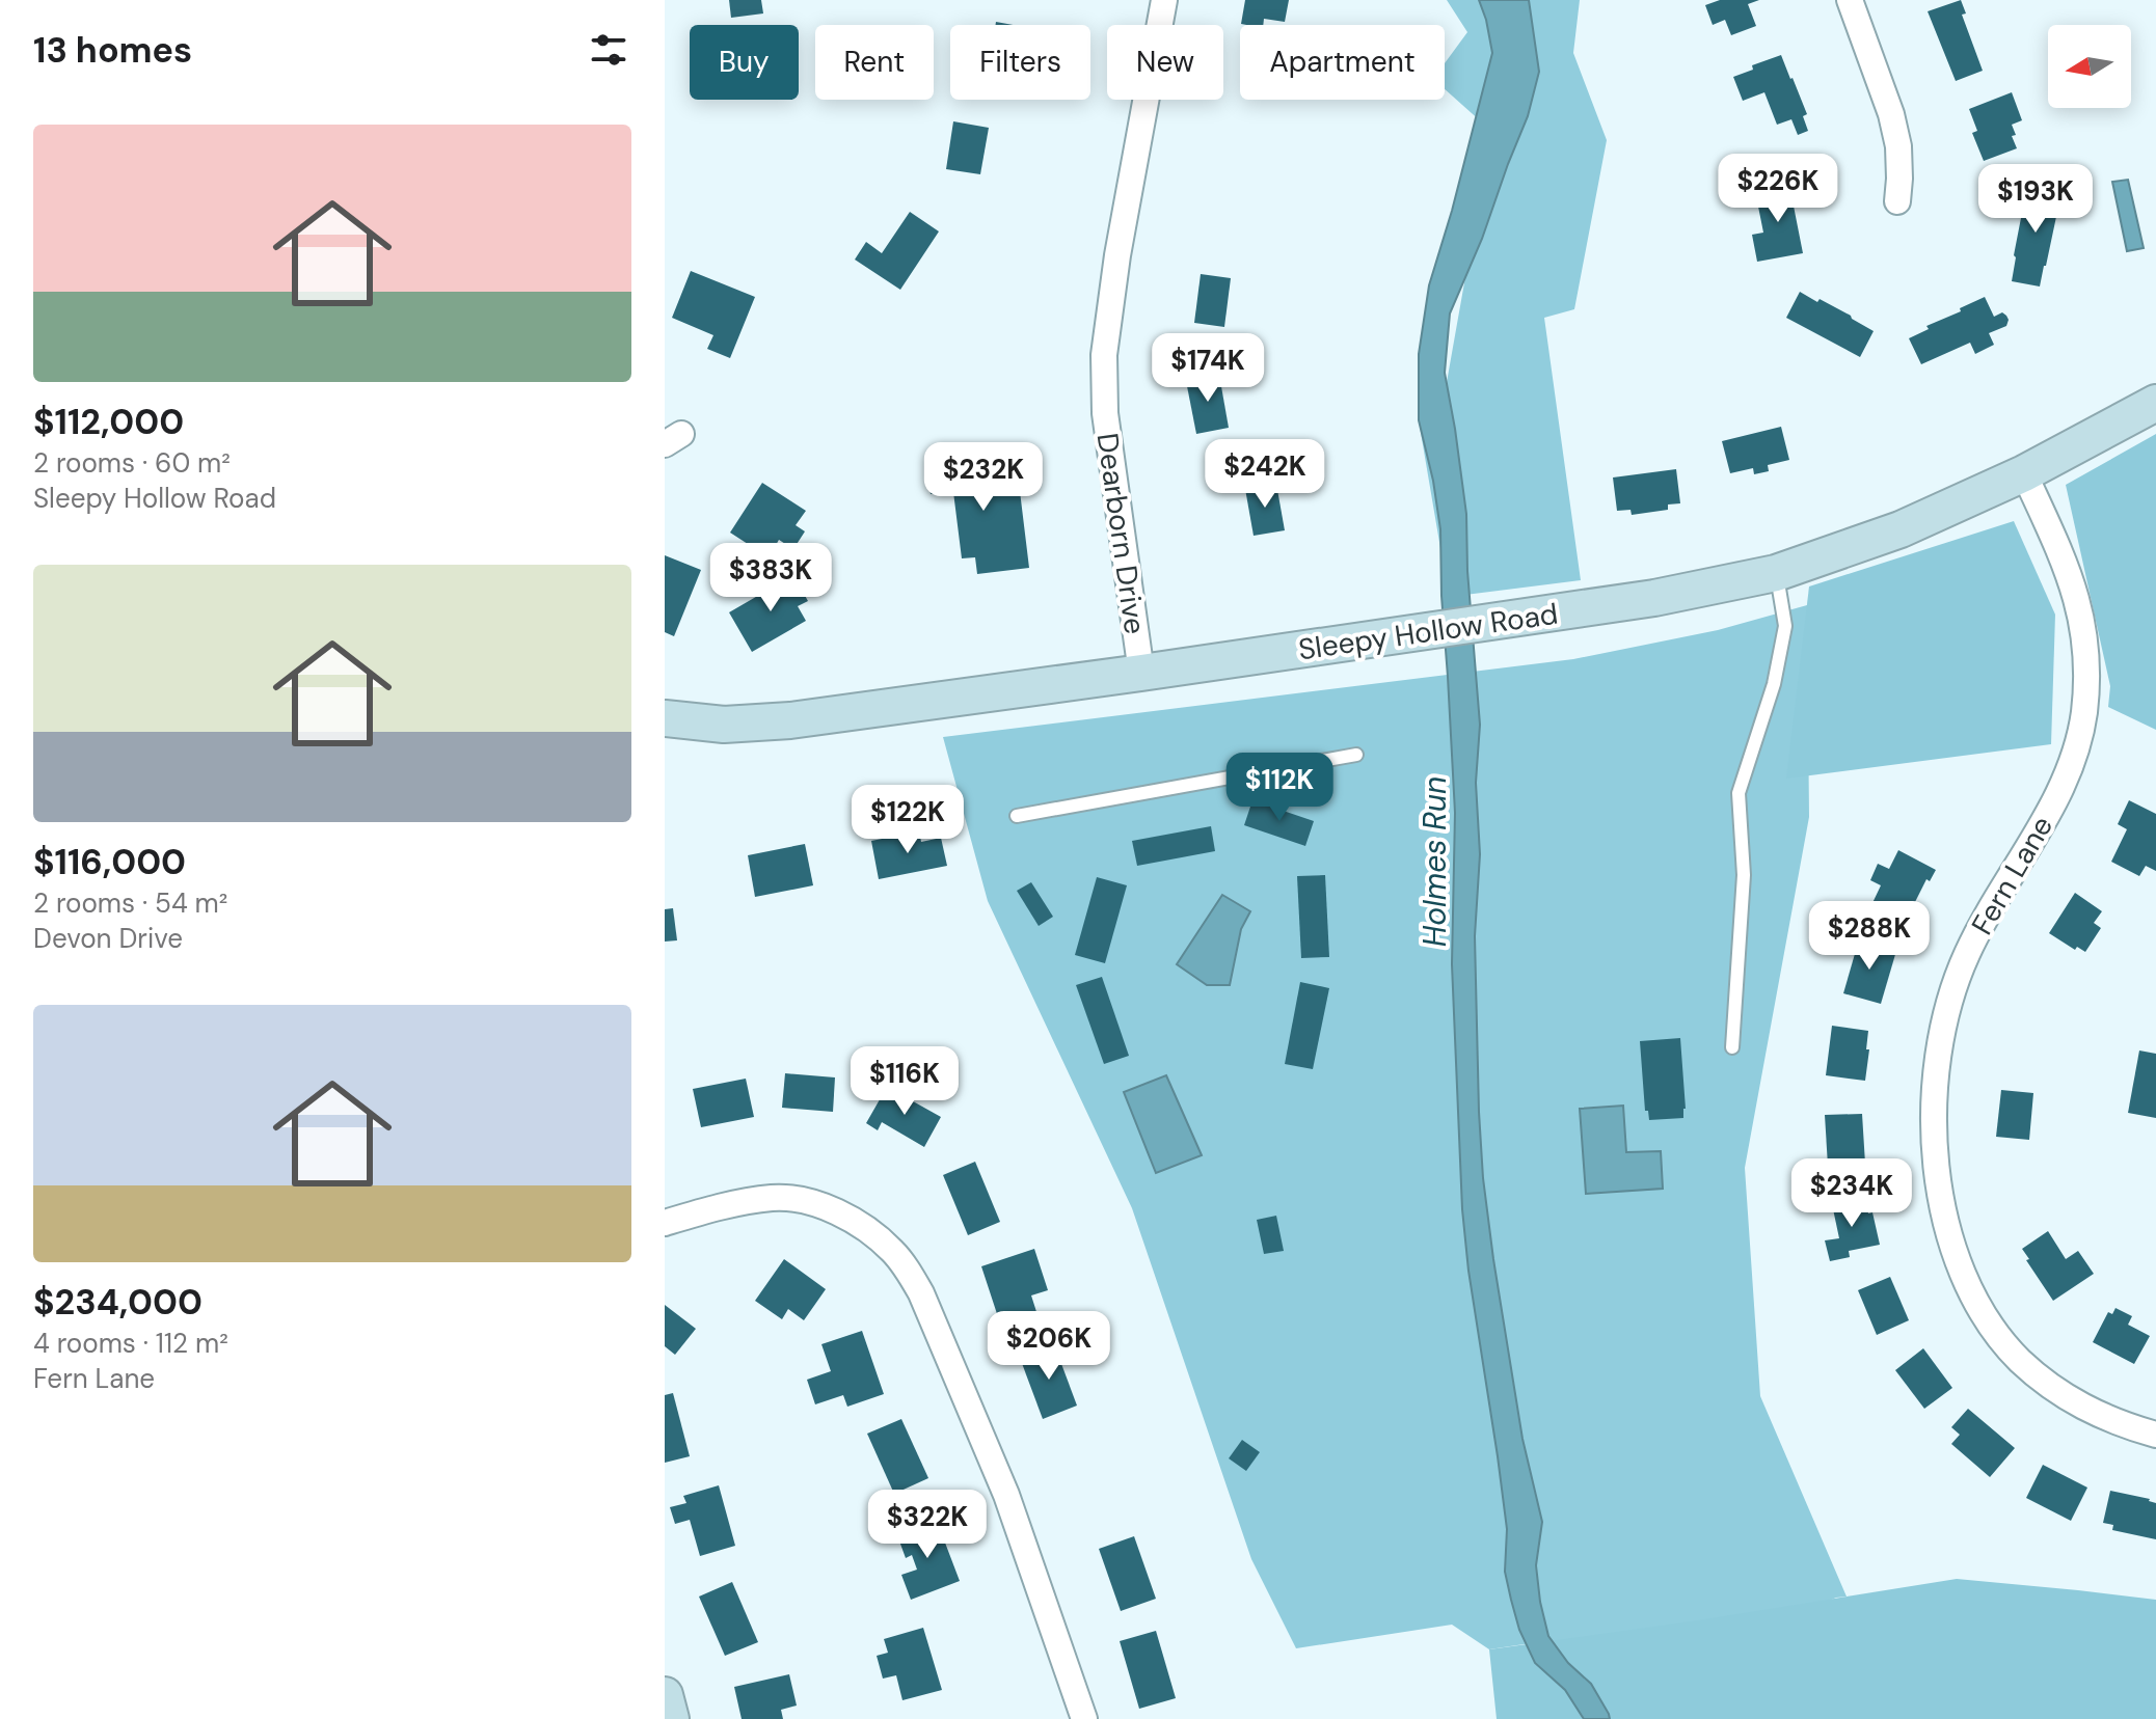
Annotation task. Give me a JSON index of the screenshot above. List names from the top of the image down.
{
  "streets": {
    "main road": ["Sleepy Hollow Road"],
    "street": ["Dearborn Drive", "Fern Lane"]
  },
  "crossings": [
    ["Dearborn Drive", "Sleepy Hollow Road"],
    ["Sleepy Hollow Road", "Fern Lane"]
  ],
  "water": ["Holmes Run"],
  "north": "left",
  "page": {
    "heading": "13 homes",
    "chip": [
      "Buy",
      "Rent",
      "Filters",
      "New",
      "Apartment"
    ],
    "list": [
      {
        "name": "$112,000",
        "note": "2 rooms · 60 m² · Sleepy Hollow Road"
      },
      {
        "name": "$116,000",
        "note": "2 rooms · 54 m² · Devon Drive"
      },
      {
        "name": "$234,000",
        "note": "4 rooms · 112 m² · Fern Lane"
      }
    ],
    "price": [
      "$226K",
      "$193K",
      "$174K",
      "$242K",
      "$232K",
      "$383K",
      "$112K",
      "$122K",
      "$288K",
      "$116K",
      "$234K",
      "$206K",
      "$322K"
    ]
  }
}
